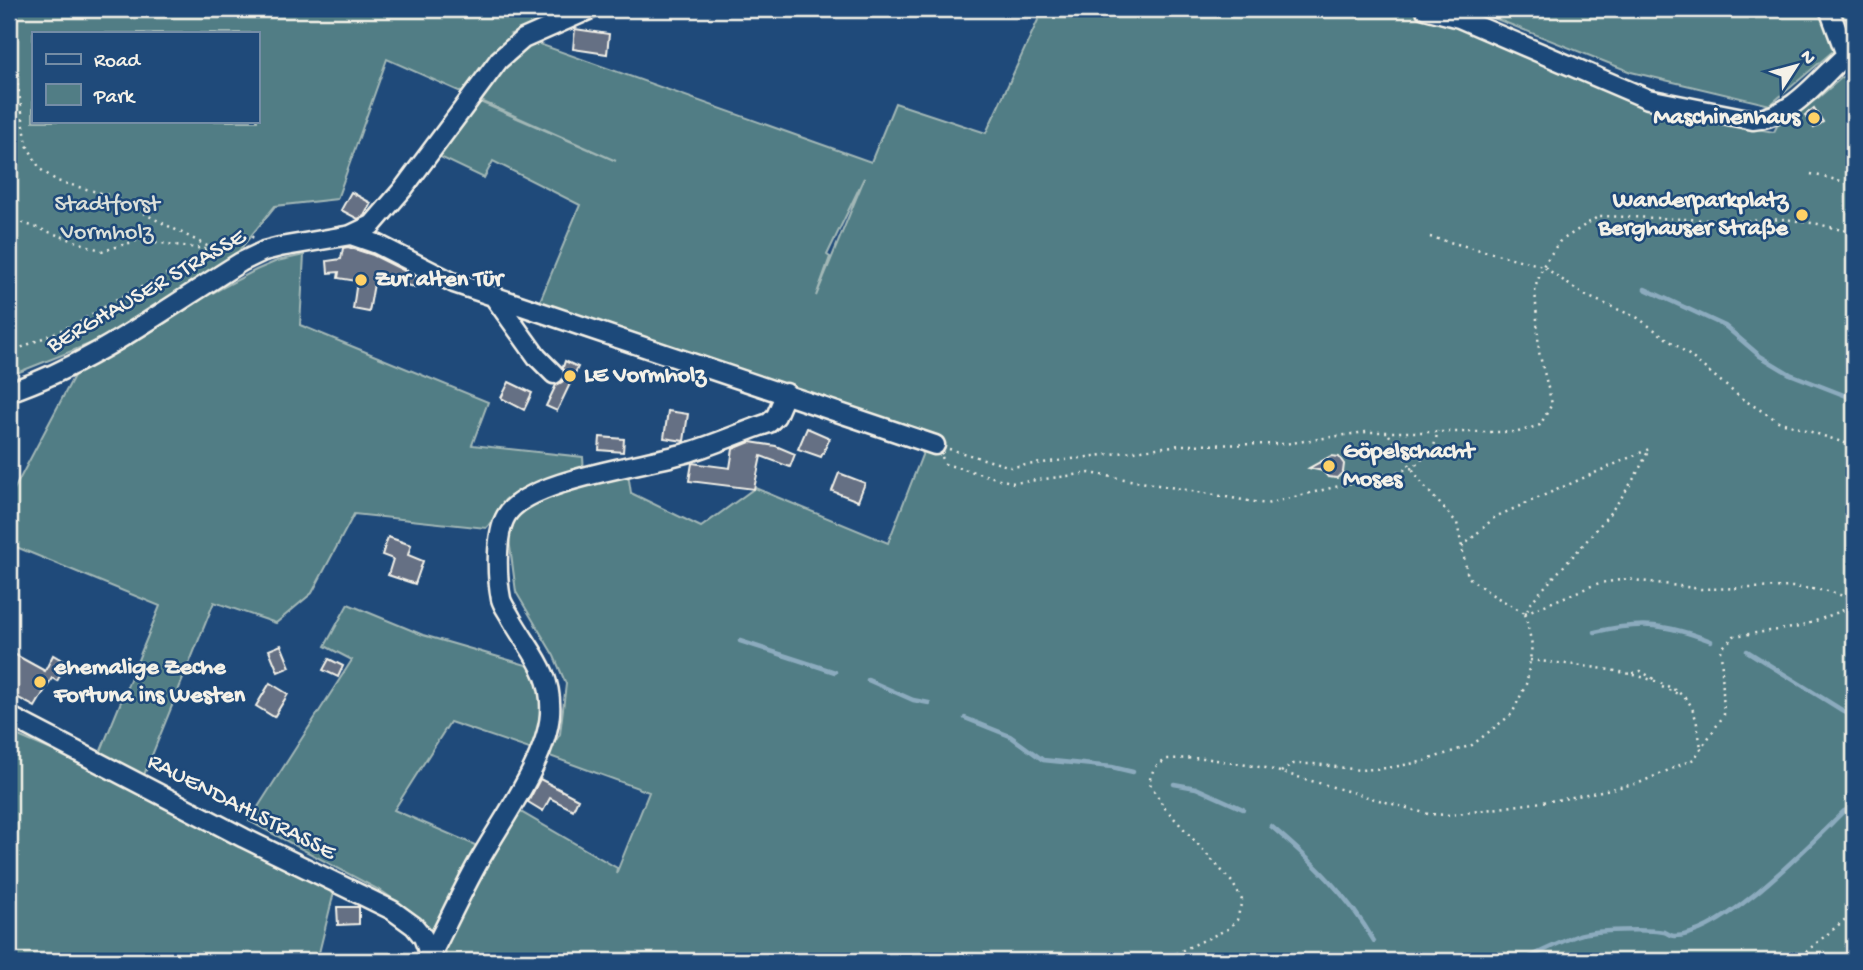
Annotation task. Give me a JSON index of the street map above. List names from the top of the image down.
{
  "streets": {
    "street": ["BERGHAUSER STRASSE", "RAUENDAHLSTRASSE"]
  },
  "parks": ["Stadtforst Vormholz"],
  "places": [
    "Maschinenhaus",
    "Wanderparkplatz Berghauser Straße",
    "Zur alten Tür",
    "LE Vormholz",
    "Göpelschacht Moses",
    "ehemalige Zeche Fortuna ins Westen"
  ],
  "legend": ["Road", "Park"],
  "north": "top right"
}
